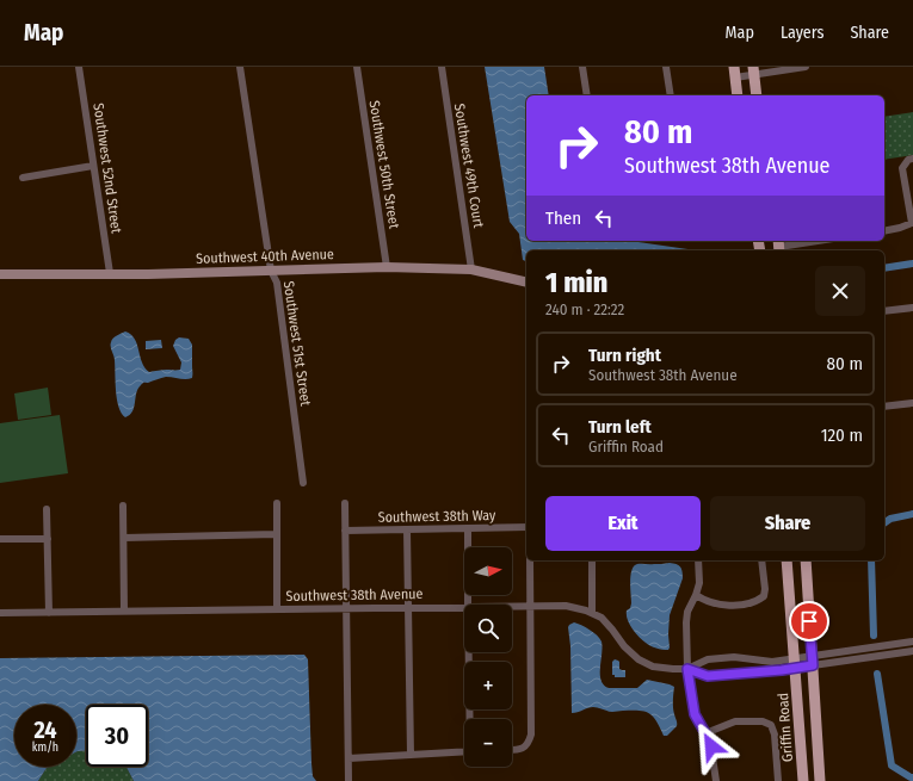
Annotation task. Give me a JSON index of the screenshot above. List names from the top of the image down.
{
  "streets": {
    "main road": ["Griffin Road"],
    "street": [
      "Southwest 50th Street",
      "Southwest 49th Court",
      "Southwest 52nd Street",
      "Southwest 40th Avenue",
      "Southwest 51st Street",
      "Southwest 38th Way",
      "Southwest 38th Avenue"
    ]
  },
  "crossings": [
    ["Southwest 50th Street", "Southwest 40th Avenue"],
    ["Southwest 49th Court", "Southwest 40th Avenue"],
    ["Southwest 52nd Street", "Southwest 40th Avenue"],
    ["Southwest 40th Avenue", "Southwest 51st Street"],
    ["Southwest 38th Avenue", "Griffin Road"]
  ],
  "north": "right",
  "page": {
    "header": "Map",
    "nav": ["Map", "Layers", "Share"],
    "turn": ["80 m", "Southwest 38th Avenue"],
    "then": "Then",
    "heading": ["1 min", "240 m · 22:22"],
    "list": [
      {
        "name": "Turn right",
        "note": "Southwest 38th Avenue",
        "value": "80 m"
      },
      {
        "name": "Turn left",
        "note": "Griffin Road",
        "value": "120 m"
      }
    ],
    "buttons": ["Exit", "Share"],
    "map_buttons": ["+", "−"],
    "speed": "24 km/h",
    "limit": "30"
  }
}
